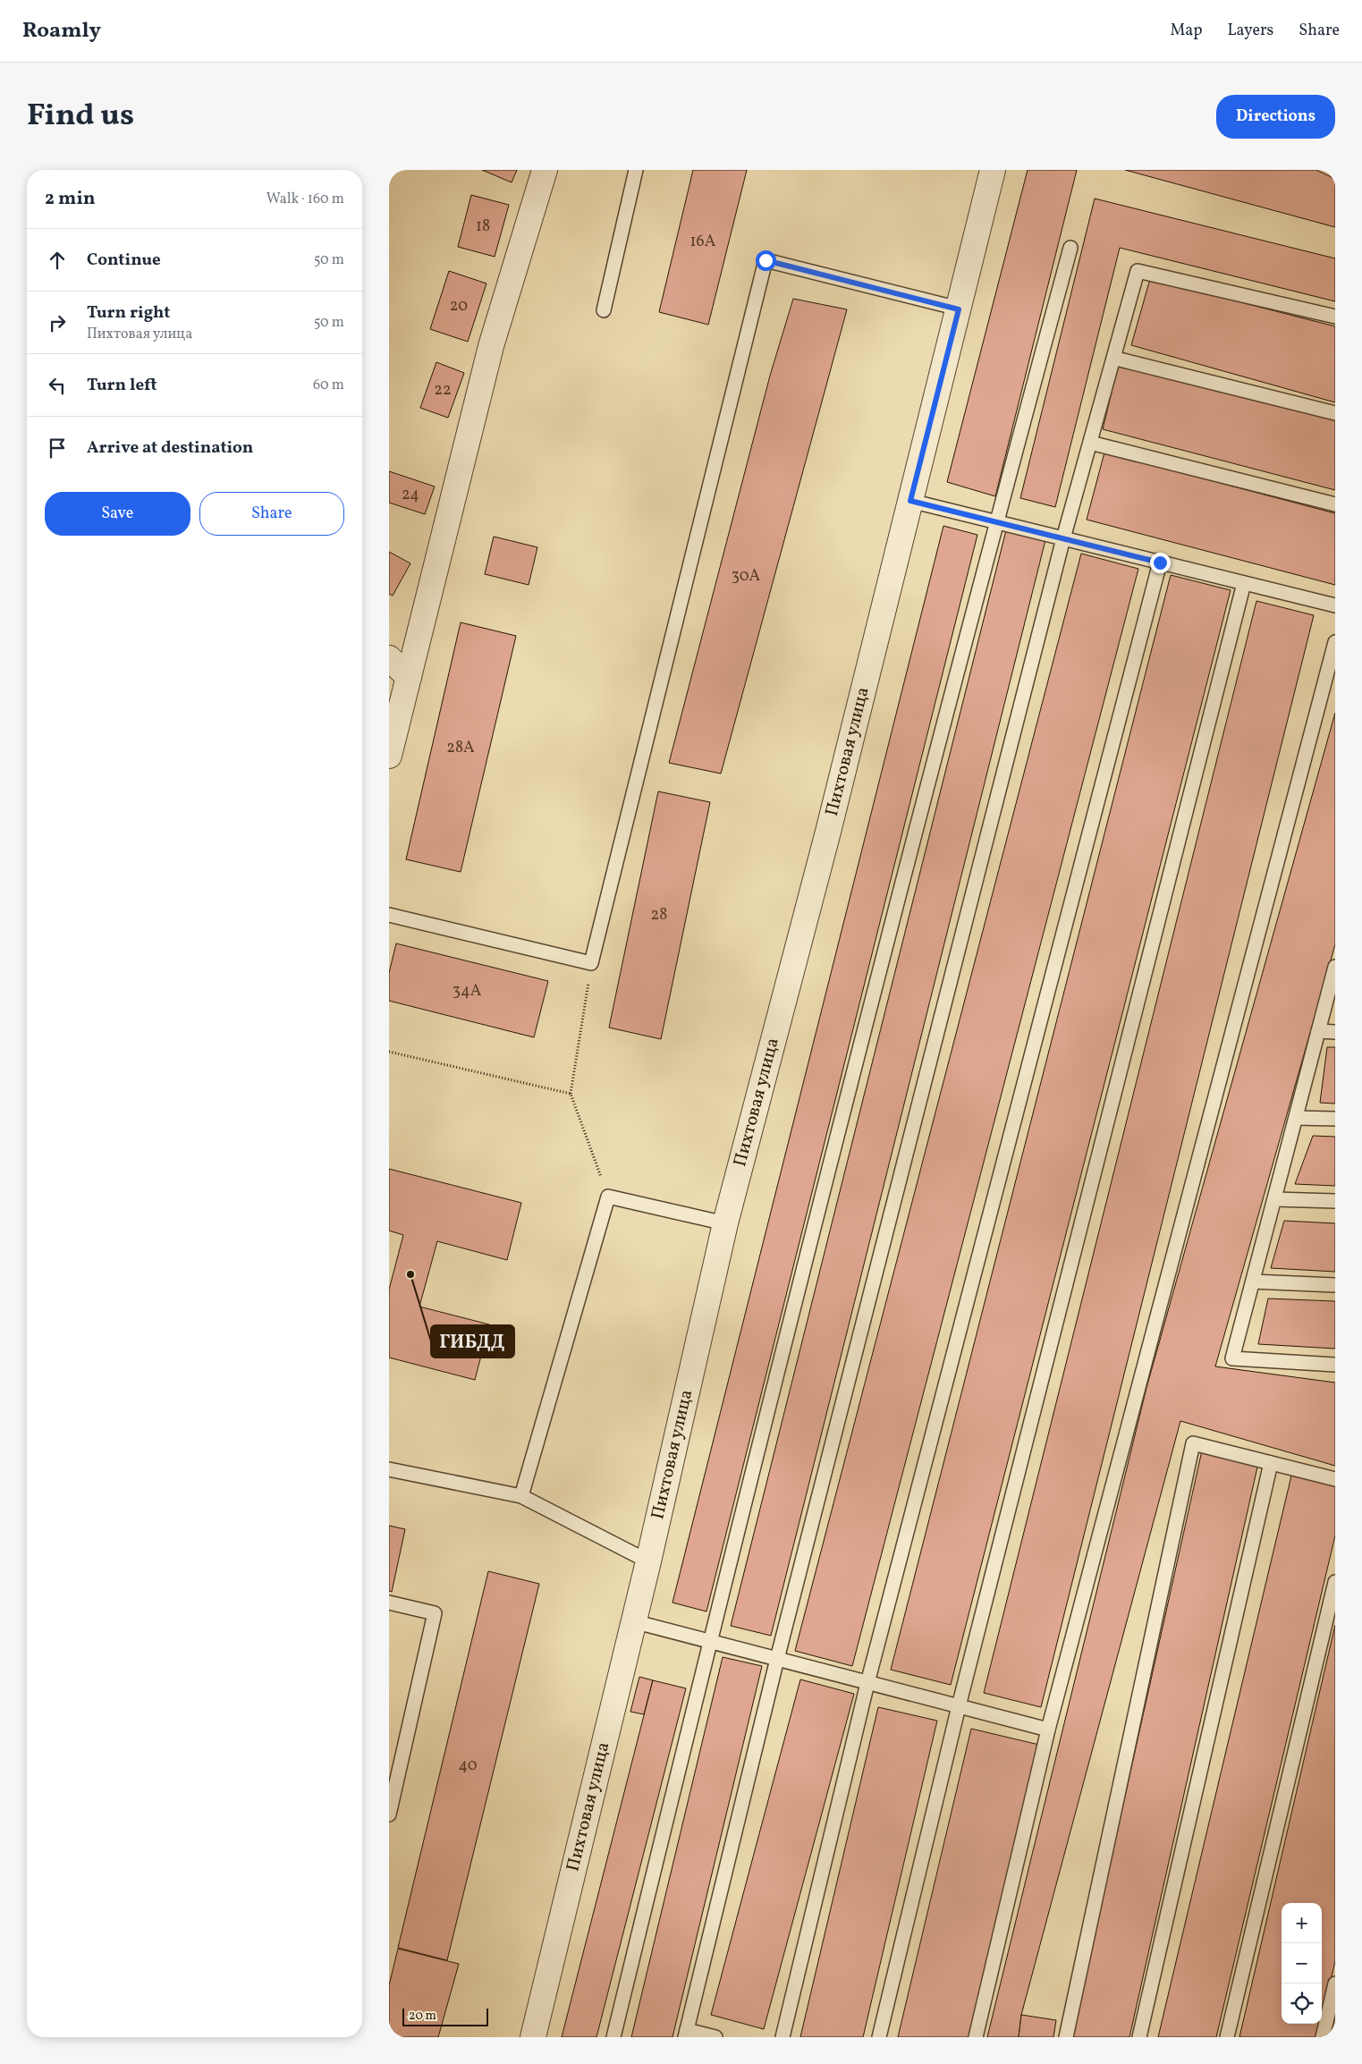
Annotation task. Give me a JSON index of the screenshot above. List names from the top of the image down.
{
  "streets": {
    "street": ["Пихтовая улица"]
  },
  "places": ["ГИБДД"],
  "house_numbers": [
    "18",
    "16А",
    "20",
    "22",
    "24",
    "30А",
    "28А",
    "28",
    "34А",
    "40"
  ],
  "scale_bar": "20 m",
  "page": {
    "header": "Roamly",
    "nav": ["Map", "Layers", "Share"],
    "title": "Find us",
    "buttons": [
      "Directions",
      ["Save", "Share"]
    ],
    "heading": ["2 min", "Walk · 160 m"],
    "list": [
      ["Continue", "50 m"],
      ["Turn right", "Пихтовая улица", "50 m"],
      ["Turn left", "60 m"],
      "Arrive at destination"
    ],
    "map_buttons": ["+", "−"],
    "scale": "20 m"
  }
}
